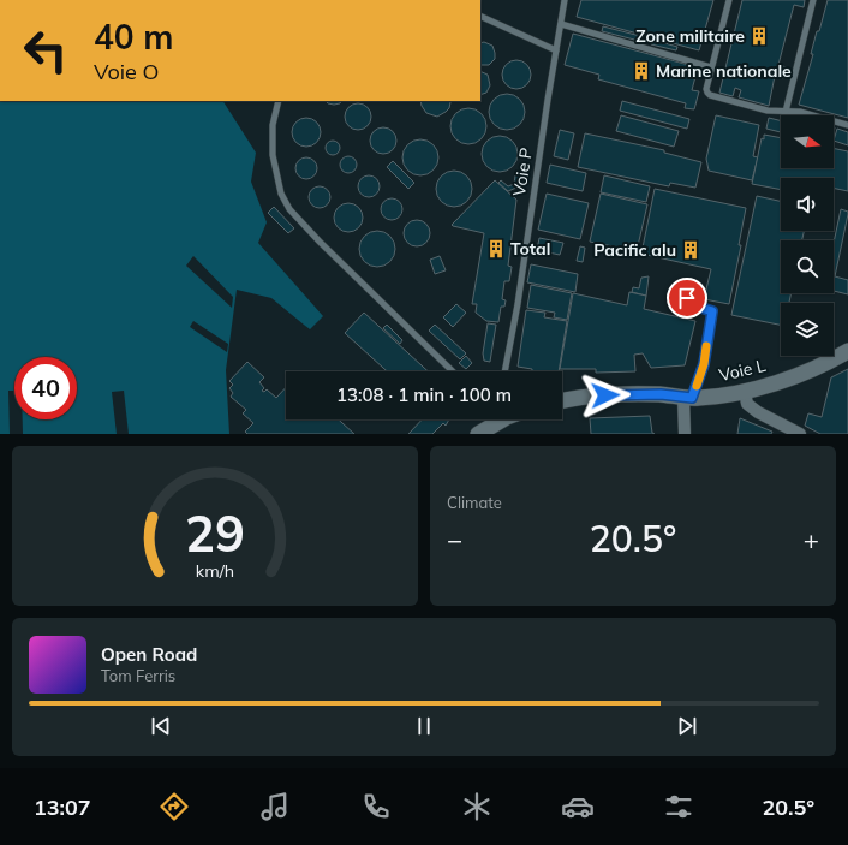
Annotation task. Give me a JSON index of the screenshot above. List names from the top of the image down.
{
  "streets": {
    "street": ["Voie L"],
    "lane": ["Voie P"]
  },
  "places": {
    "building": [
      "Zone militaire",
      "Marine nationale",
      "Total",
      "Pacific alu"
    ]
  },
  "north": "right",
  "page": {
    "turn": ["40 m", "Voie O"],
    "limit": "40",
    "trip": "13:08 · 1 min · 100 m",
    "tile": "Climate",
    "heat": ["−", "20.5°", "+"],
    "song": ["Open Road", "Tom Ferris"],
    "tabs": ["13:07", "20.5°"],
    "gauge": ["29", "km/h"]
  }
}
